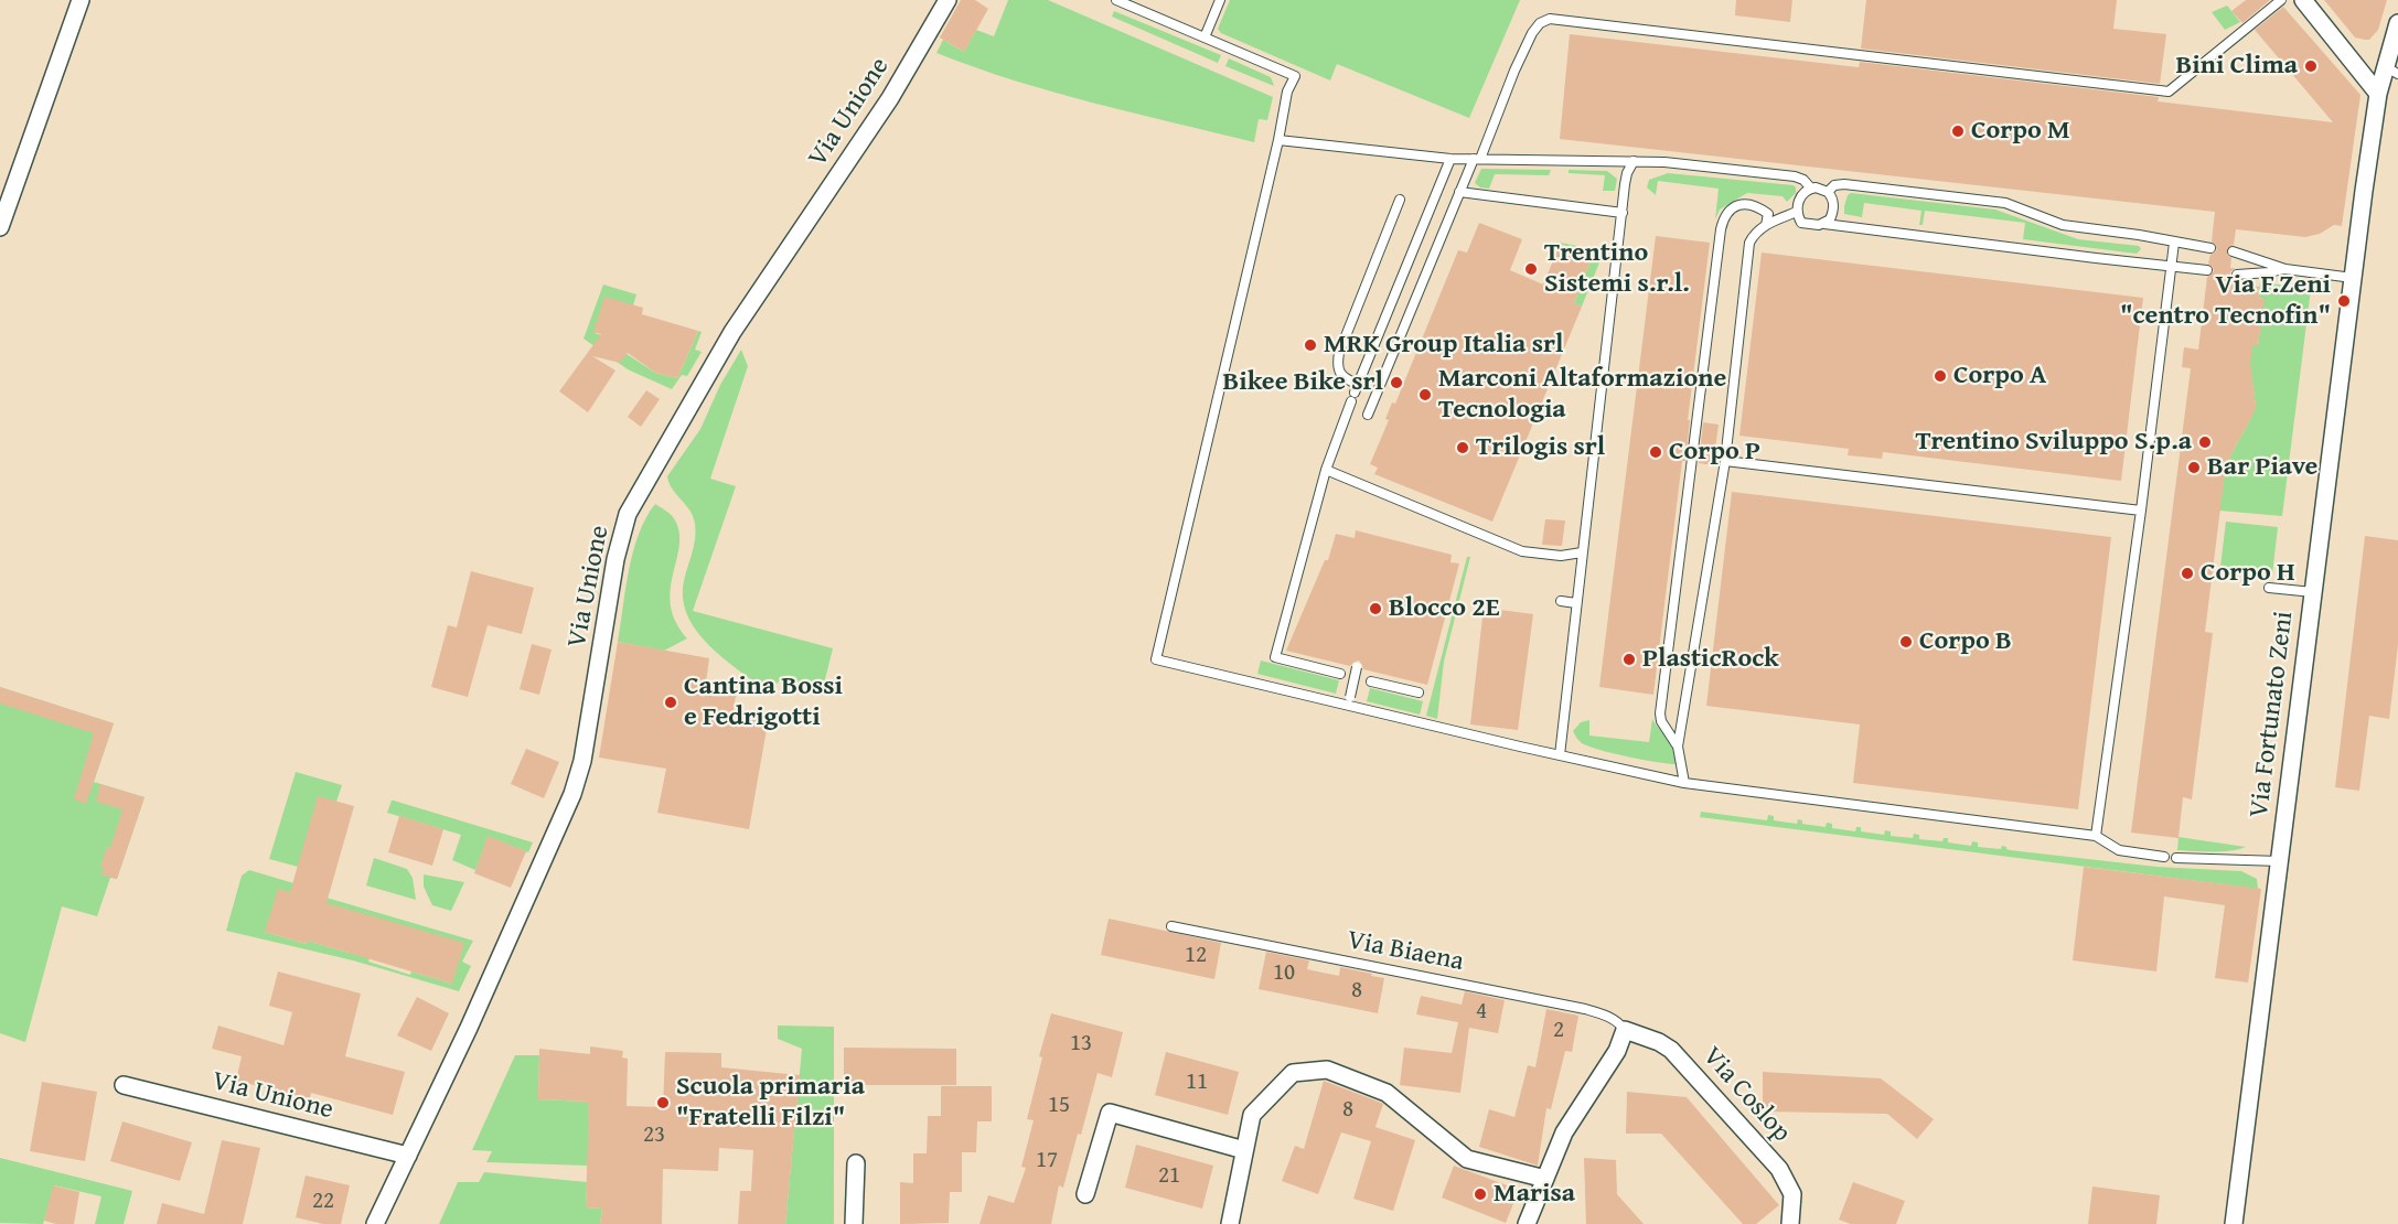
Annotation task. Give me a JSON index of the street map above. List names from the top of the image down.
{
  "streets": {
    "street": ["Via Unione", "Via Fortunato Zeni", "Via Coslop"],
    "lane": ["Via Biaena"]
  },
  "crossings": [
    ["Via Biaena", "Via Coslop"]
  ],
  "places": [
    "Bini Clima",
    "Corpo M",
    "Trentino Sistemi s.r.l.",
    "Via F.Zeni \"centro Tecnofin\"",
    "MRK Group Italia srl",
    "Corpo A",
    "Bikee Bike srl",
    "Marconi Altaformazione Tecnologia",
    "Trentino Sviluppo S.p.a",
    "Trilogis srl",
    "Corpo P",
    "Bar Piave",
    "Corpo H",
    "Blocco 2E",
    "Corpo B",
    "PlasticRock",
    "Cantina Bossi e Fedrigotti",
    "Scuola primaria \"Fratelli Filzi\"",
    "Marisa"
  ],
  "house_numbers": [
    "12",
    "10",
    "8",
    "4",
    "2",
    "13",
    "11",
    "15",
    "8",
    "23",
    "17",
    "21",
    "22"
  ]
}
